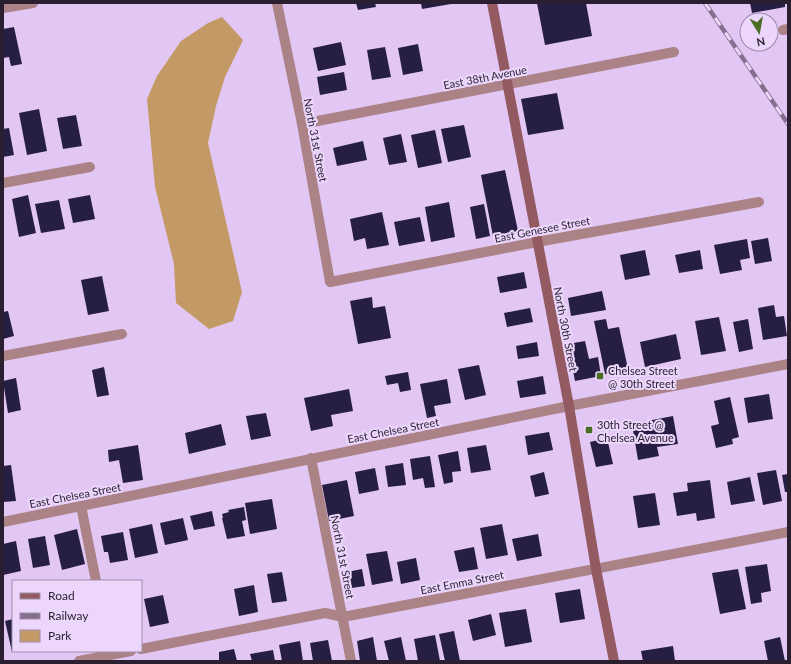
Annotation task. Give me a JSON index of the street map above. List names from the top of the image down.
{
  "streets": {
    "street": [
      "East 38th Avenue",
      "North 31st Street",
      "East Genesee Street",
      "North 30th Street",
      "East Chelsea Street",
      "East Emma Street"
    ]
  },
  "crossings": [
    ["East 38th Avenue", "North 31st Street"],
    ["East 38th Avenue", "North 30th Street"],
    ["North 31st Street", "East Genesee Street"],
    ["North 31st Street", "East Chelsea Street"],
    ["North 31st Street", "East Emma Street"],
    ["East Genesee Street", "North 30th Street"],
    ["North 30th Street", "East Chelsea Street"],
    ["North 30th Street", "East Emma Street"]
  ],
  "places": {
    "transit": ["Chelsea Street @ 30th Street", "30th Street @ Chelsea Avenue"]
  },
  "legend": ["Road", "Railway", "Park"],
  "north": "bottom"
}
